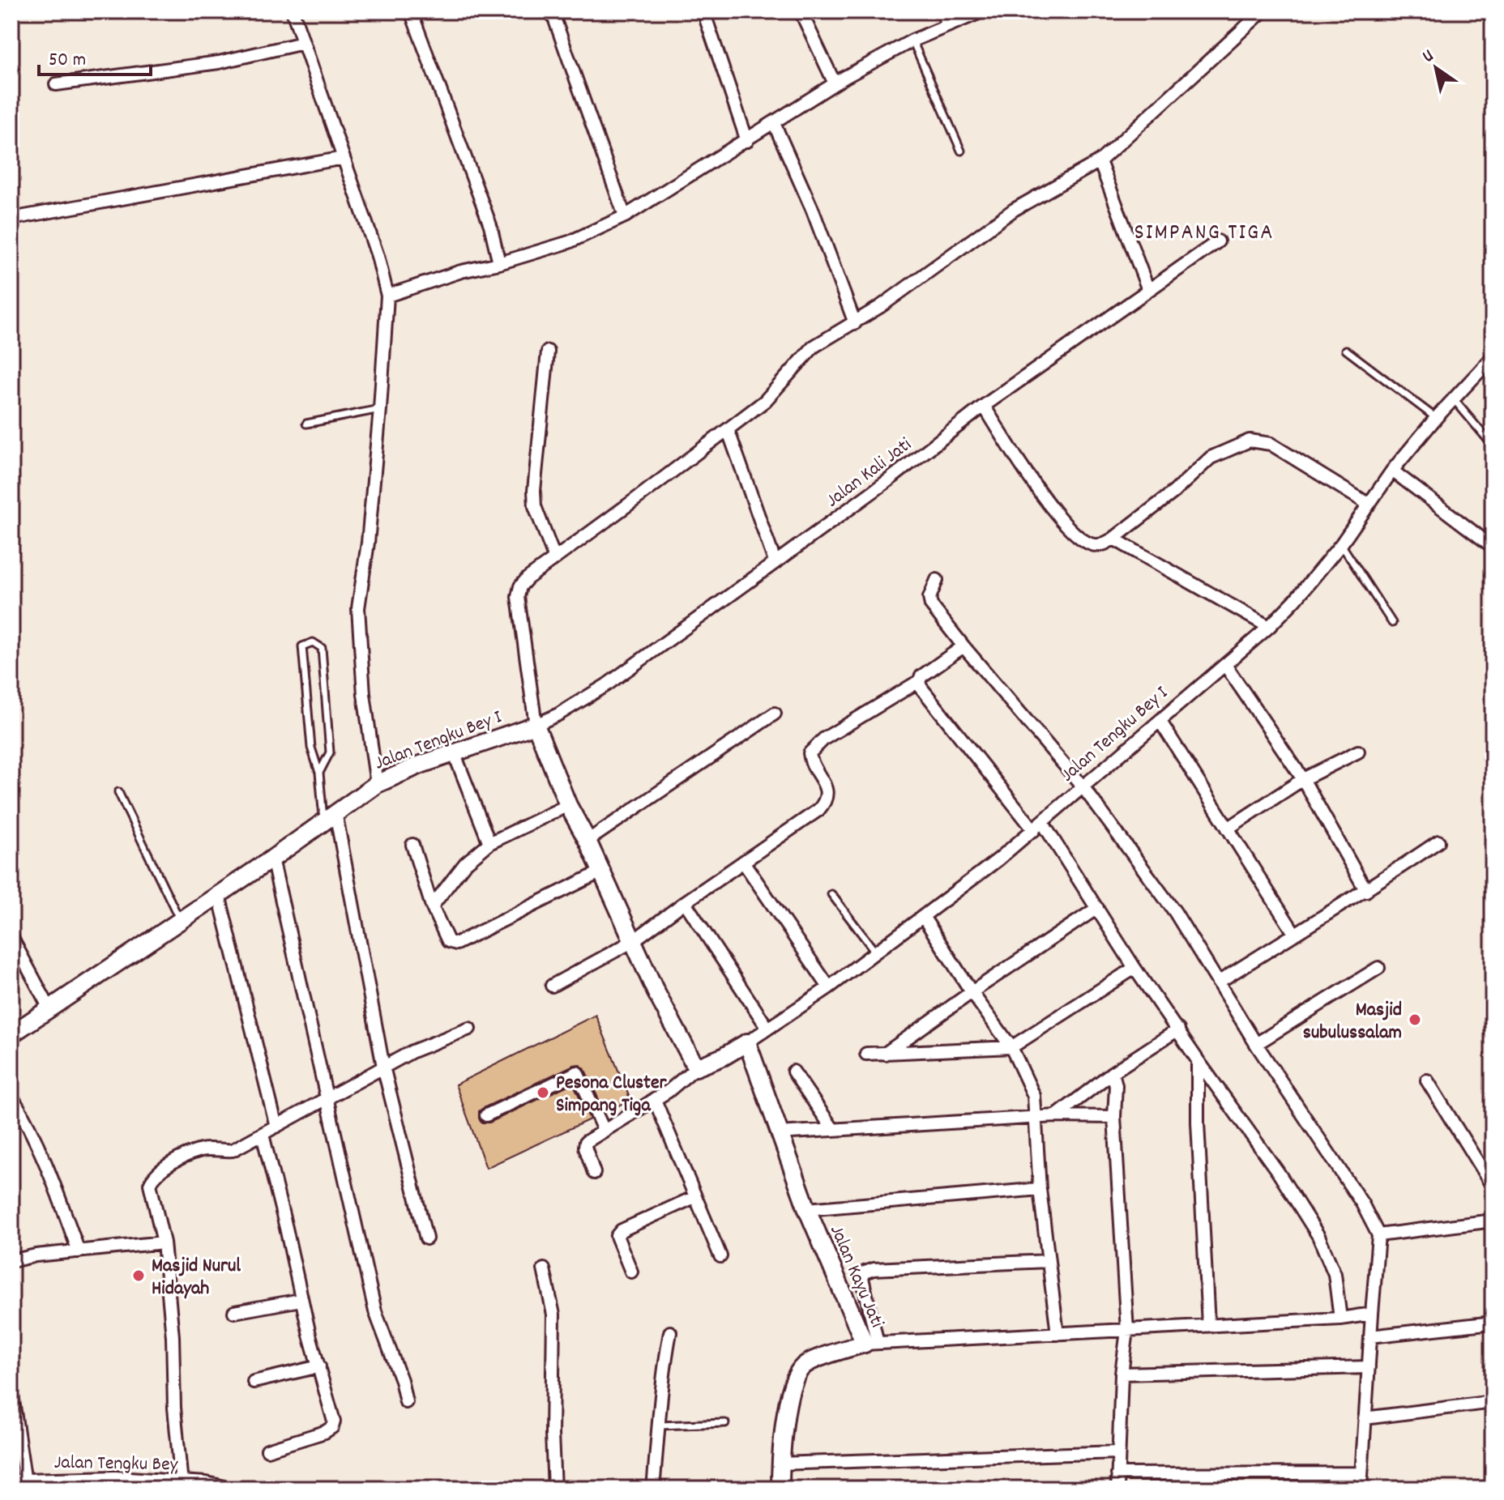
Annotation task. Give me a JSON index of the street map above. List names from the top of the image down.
{
  "streets": {
    "street": [
      "Jalan Kali Jati",
      "Jalan Tengku Bey I",
      "Jalan Kayu Jati",
      "Jalan Tengku Bey"
    ]
  },
  "crossings": [
    ["Jalan Kali Jati", "Jalan Tengku Bey I"],
    ["Jalan Tengku Bey I", "Jalan Kayu Jati"]
  ],
  "districts": ["SIMPANG TIGA"],
  "places": ["Masjid subulussalam", "Pesona Cluster Simpang Tiga", "Masjid Nurul Hidayah"],
  "scale_bar": "50 m",
  "north": "top left"
}
